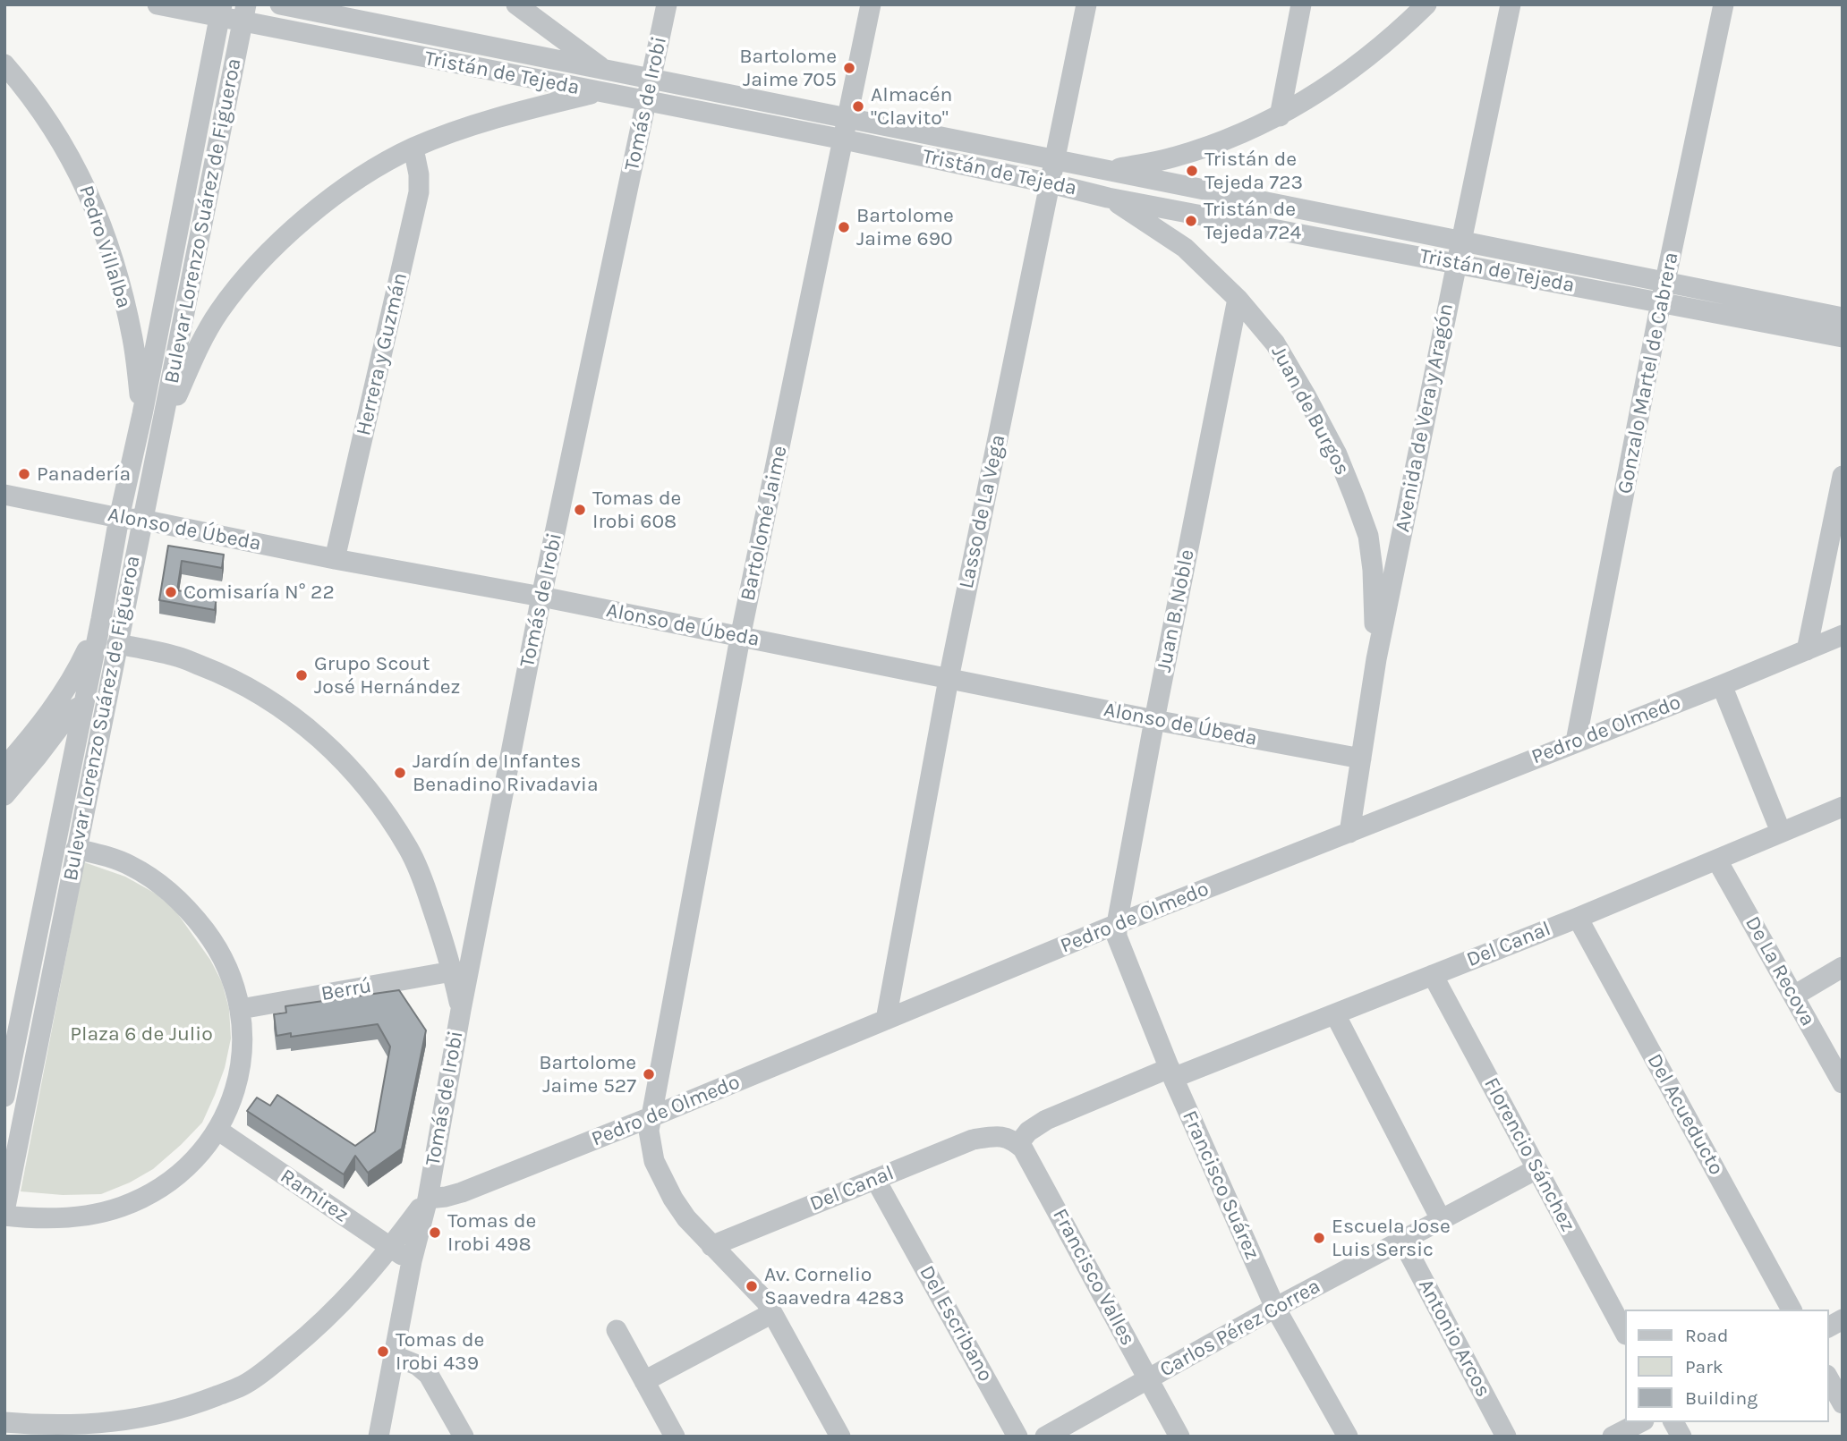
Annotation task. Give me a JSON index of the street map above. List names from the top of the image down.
{
  "streets": {
    "street": [
      "Tristán de Tejeda",
      "Tomás de Irobi",
      "Bulevar Lorenzo Suárez de Figueroa",
      "Pedro Villalba",
      "Herrera y Guzmán",
      "Gonzalo Martel de Cabrera",
      "Juan de Burgos",
      "Avenida de Vera y Aragón",
      "Lasso de La Vega",
      "Bartolomé Jaime",
      "Alonso de Úbeda",
      "Juan B. Noble",
      "Pedro de Olmedo",
      "Del Canal",
      "De La Recova",
      "Berrú",
      "Del Acueducto",
      "Florencio Sánchez",
      "Francisco Suárez",
      "Ramirez",
      "Francisco Valles",
      "Del Escribano",
      "Carlos Pérez Correa",
      "Antonio Arcos"
    ]
  },
  "crossings": [
    ["Tristán de Tejeda", "Tomás de Irobi"],
    ["Tristán de Tejeda", "Bulevar Lorenzo Suárez de Figueroa"],
    ["Tristán de Tejeda", "Gonzalo Martel de Cabrera"],
    ["Tristán de Tejeda", "Juan de Burgos"],
    ["Tristán de Tejeda", "Avenida de Vera y Aragón"],
    ["Tristán de Tejeda", "Lasso de La Vega"],
    ["Tristán de Tejeda", "Bartolomé Jaime"],
    ["Tomás de Irobi", "Alonso de Úbeda"],
    ["Tomás de Irobi", "Pedro de Olmedo"],
    ["Tomás de Irobi", "Ramirez"],
    ["Bulevar Lorenzo Suárez de Figueroa", "Pedro Villalba"],
    ["Bulevar Lorenzo Suárez de Figueroa", "Alonso de Úbeda"],
    ["Herrera y Guzmán", "Alonso de Úbeda"],
    ["Gonzalo Martel de Cabrera", "Pedro de Olmedo"],
    ["Juan de Burgos", "Avenida de Vera y Aragón"],
    ["Juan de Burgos", "Juan B. Noble"],
    ["Avenida de Vera y Aragón", "Alonso de Úbeda"],
    ["Avenida de Vera y Aragón", "Pedro de Olmedo"],
    ["Lasso de La Vega", "Alonso de Úbeda"],
    ["Lasso de La Vega", "Pedro de Olmedo"],
    ["Bartolomé Jaime", "Alonso de Úbeda"],
    ["Bartolomé Jaime", "Pedro de Olmedo"],
    ["Bartolomé Jaime", "Del Canal"],
    ["Alonso de Úbeda", "Juan B. Noble"],
    ["Juan B. Noble", "Pedro de Olmedo"],
    ["Juan B. Noble", "Francisco Suárez"],
    ["Pedro de Olmedo", "Francisco Suárez"],
    ["Del Canal", "De La Recova"],
    ["Del Canal", "Del Acueducto"],
    ["Del Canal", "Florencio Sánchez"],
    ["Del Canal", "Francisco Suárez"],
    ["Del Canal", "Francisco Valles"],
    ["Del Canal", "Del Escribano"],
    ["Florencio Sánchez", "Carlos Pérez Correa"],
    ["Francisco Suárez", "Carlos Pérez Correa"],
    ["Francisco Valles", "Carlos Pérez Correa"],
    ["Carlos Pérez Correa", "Antonio Arcos"]
  ],
  "parks": ["Plaza 6 de Julio"],
  "places": [
    "Bartolome Jaime 705",
    "Almacén \"Clavito\"",
    "Tristán de Tejeda 723",
    "Tristán de Tejeda 724",
    "Bartolome Jaime 690",
    "Panadería",
    "Tomas de Irobi 608",
    "Comisaría N° 22",
    "Grupo Scout José Hernández",
    "Jardín de Infantes Benadino Rivadavia",
    "Bartolome Jaime 527",
    "Tomas de Irobi 498",
    "Escuela Jose Luis Sersic",
    "Av. Cornelio Saavedra 4283",
    "Tomas de Irobi 439"
  ],
  "legend": ["Road", "Park", "Building"]
}
